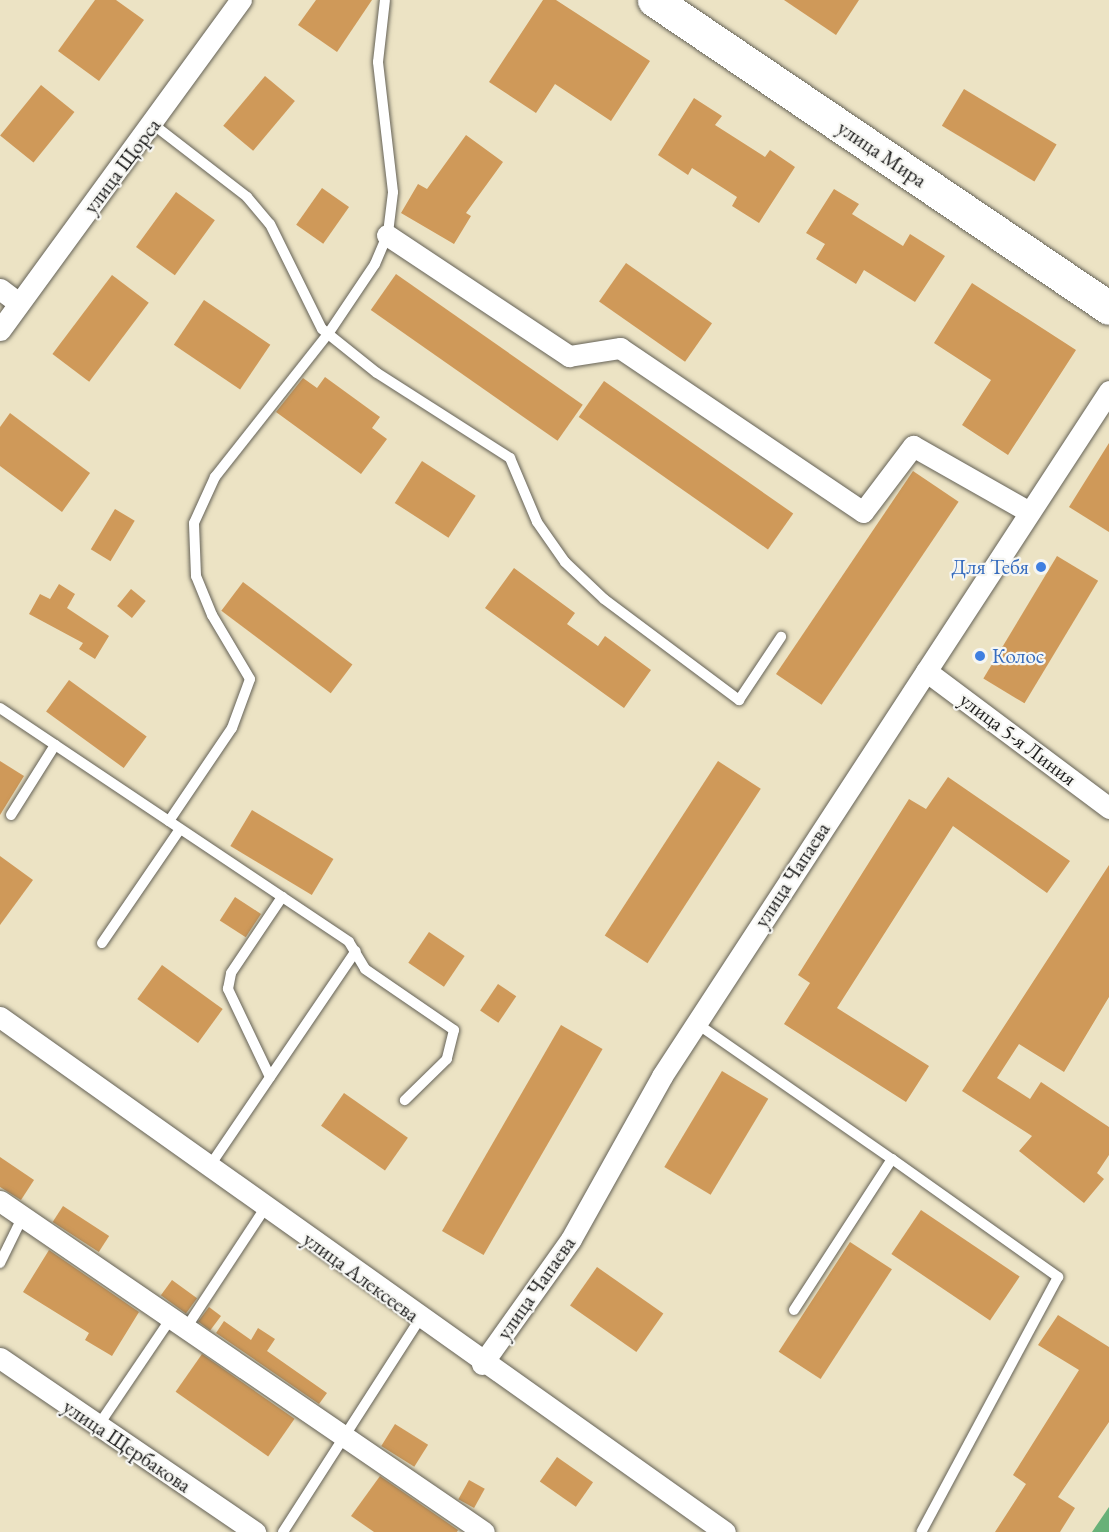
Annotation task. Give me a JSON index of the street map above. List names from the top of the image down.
{
  "streets": {
    "main road": ["улица Мира"],
    "street": [
      "улица Щорса",
      "улица 5-я Линия",
      "улица Чапаева",
      "улица Алексеева",
      "улица Щербакова"
    ]
  },
  "crossings": [
    ["улица 5-я Линия", "улица Чапаева"],
    ["улица Чапаева", "улица Алексеева"]
  ],
  "places": ["Для Тебя", "Колос"]
}
